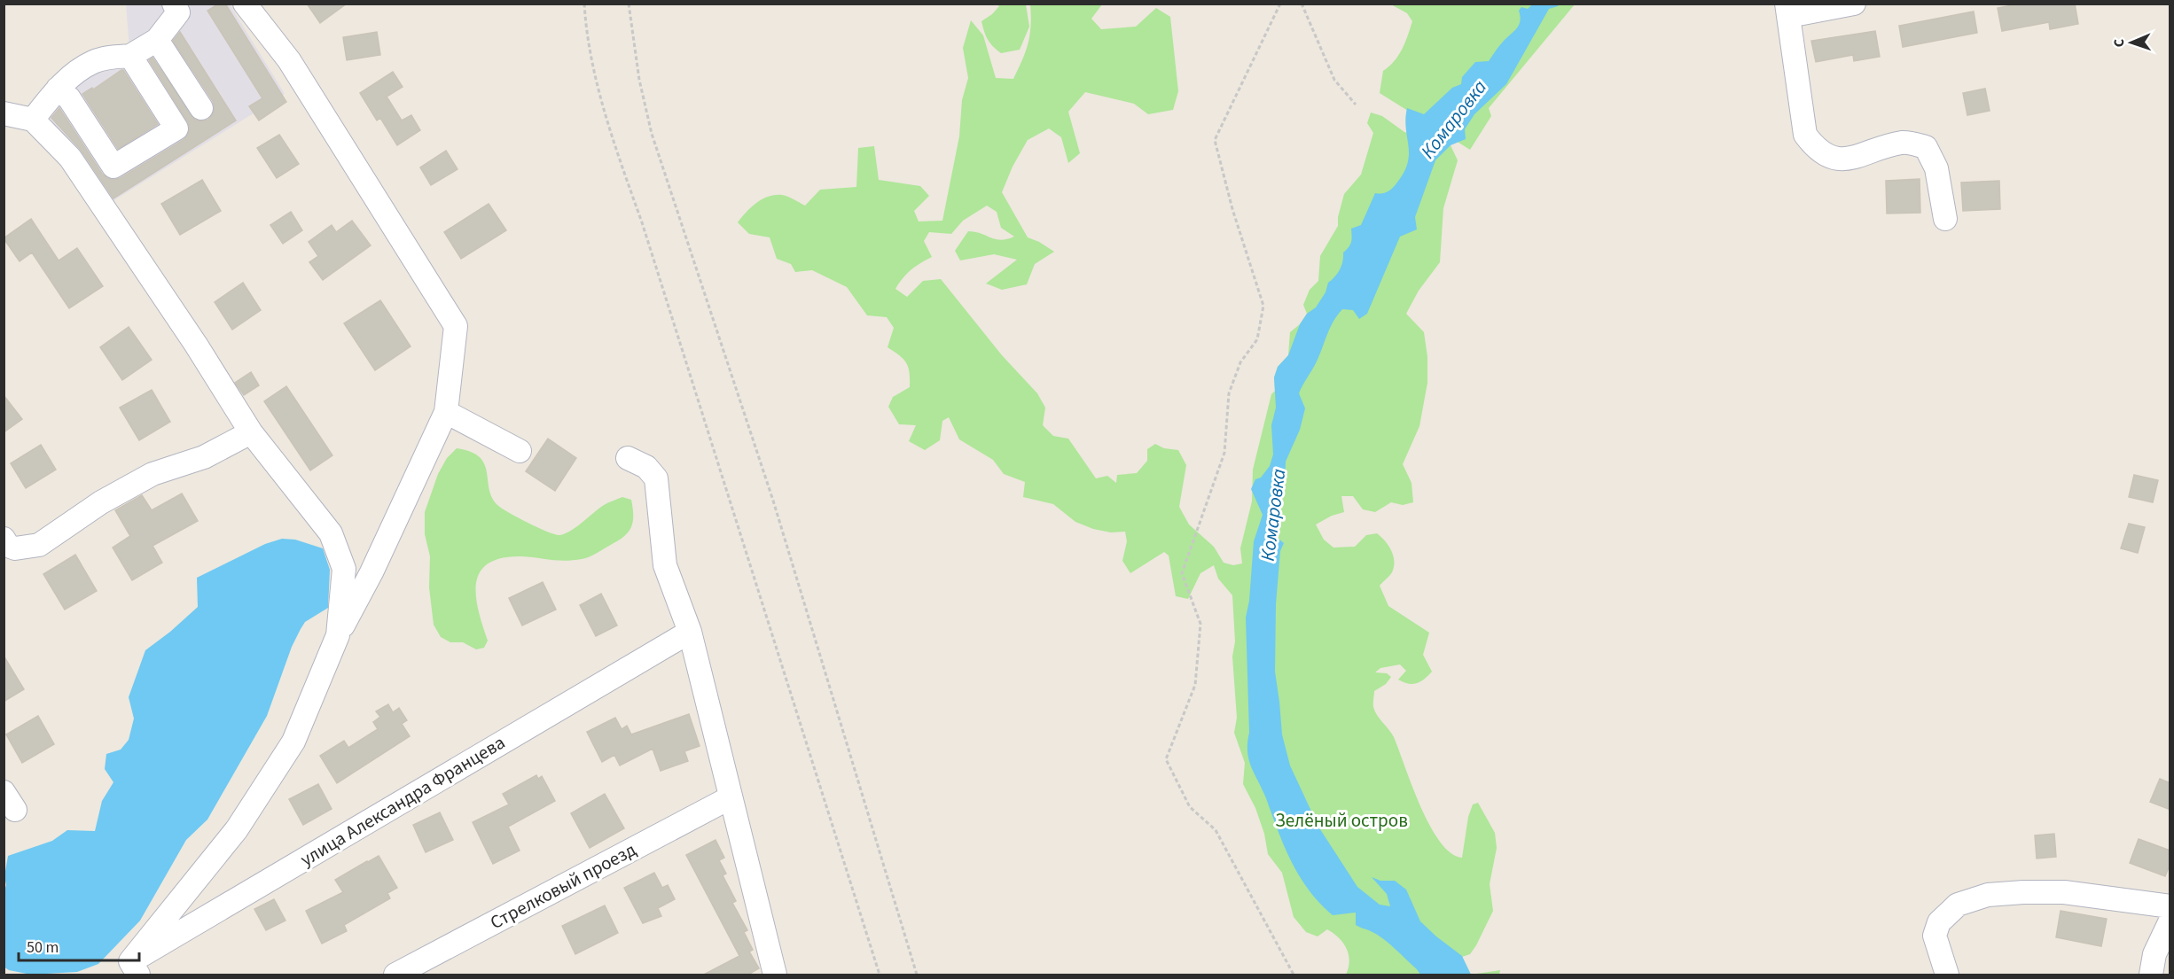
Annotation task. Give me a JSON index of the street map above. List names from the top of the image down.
{
  "streets": {
    "street": ["улица Александра Францева", "Стрелковый проезд"]
  },
  "water": ["Комаровка"],
  "parks": ["Зелёный остров"],
  "scale_bar": "50 m",
  "north": "left"
}
